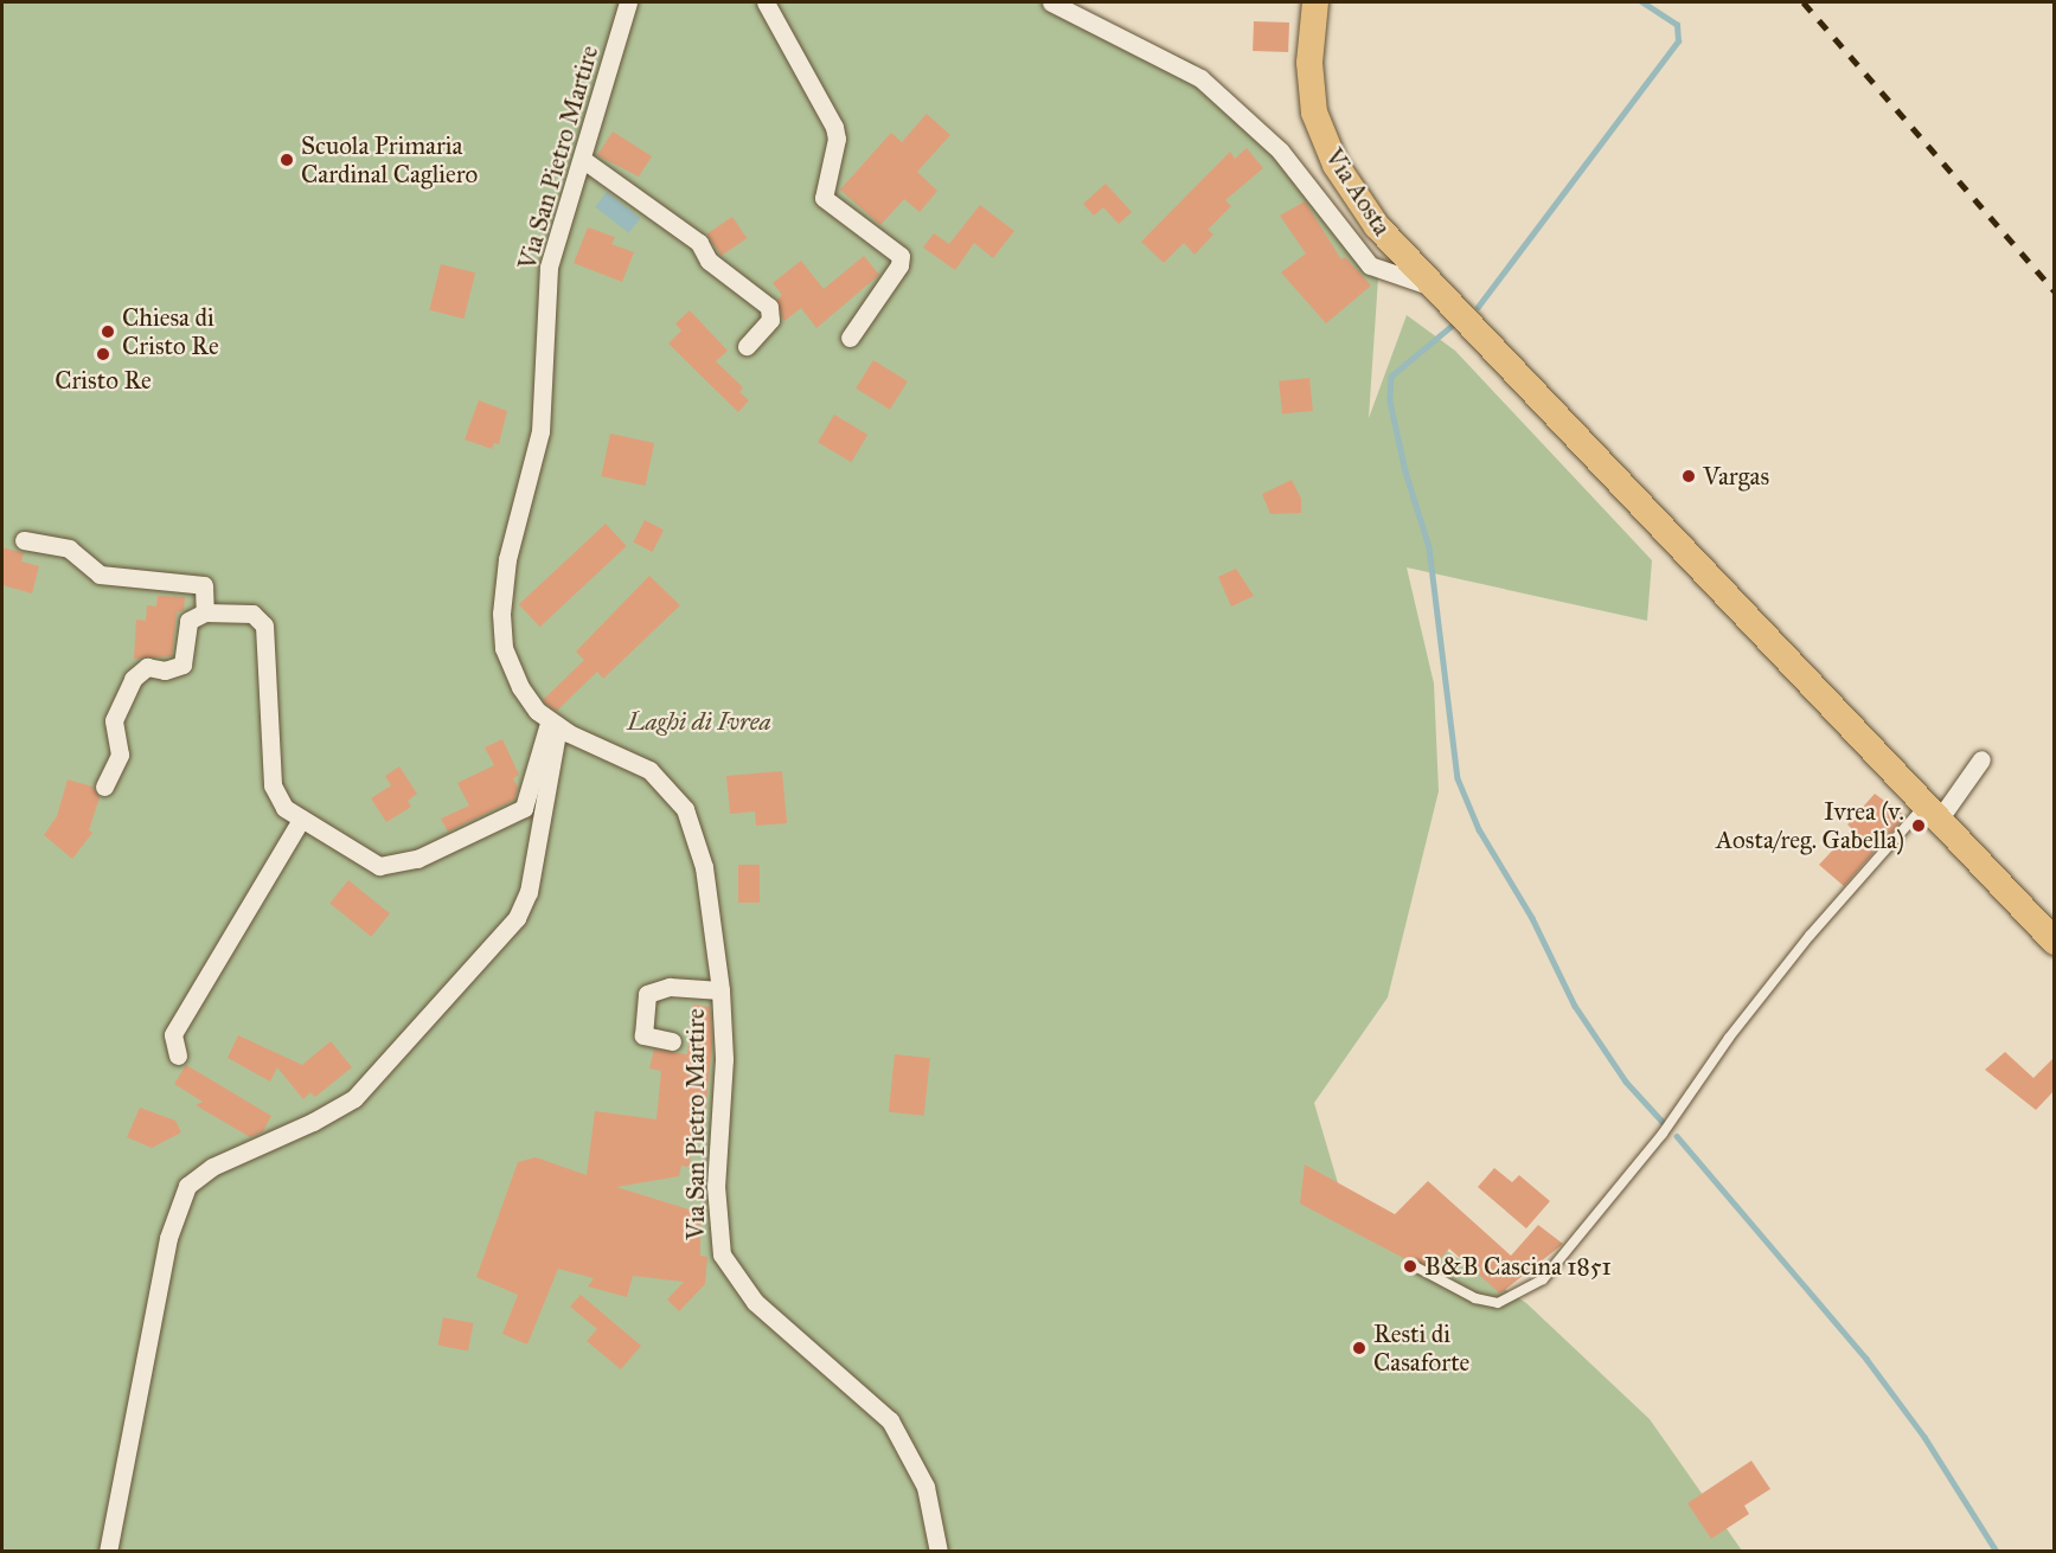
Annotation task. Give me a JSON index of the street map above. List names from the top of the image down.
{
  "streets": {
    "main road": ["Via Aosta"],
    "street": ["Via San Pietro Martire"]
  },
  "parks": ["Laghi di Ivrea"],
  "places": [
    "Scuola Primaria Cardinal Cagliero",
    "Chiesa di Cristo Re",
    "Cristo Re",
    "Vargas",
    "Ivrea (v. Aosta/reg. Gabella)",
    "B&B Cascina 1851",
    "Resti di Casaforte"
  ]
}
